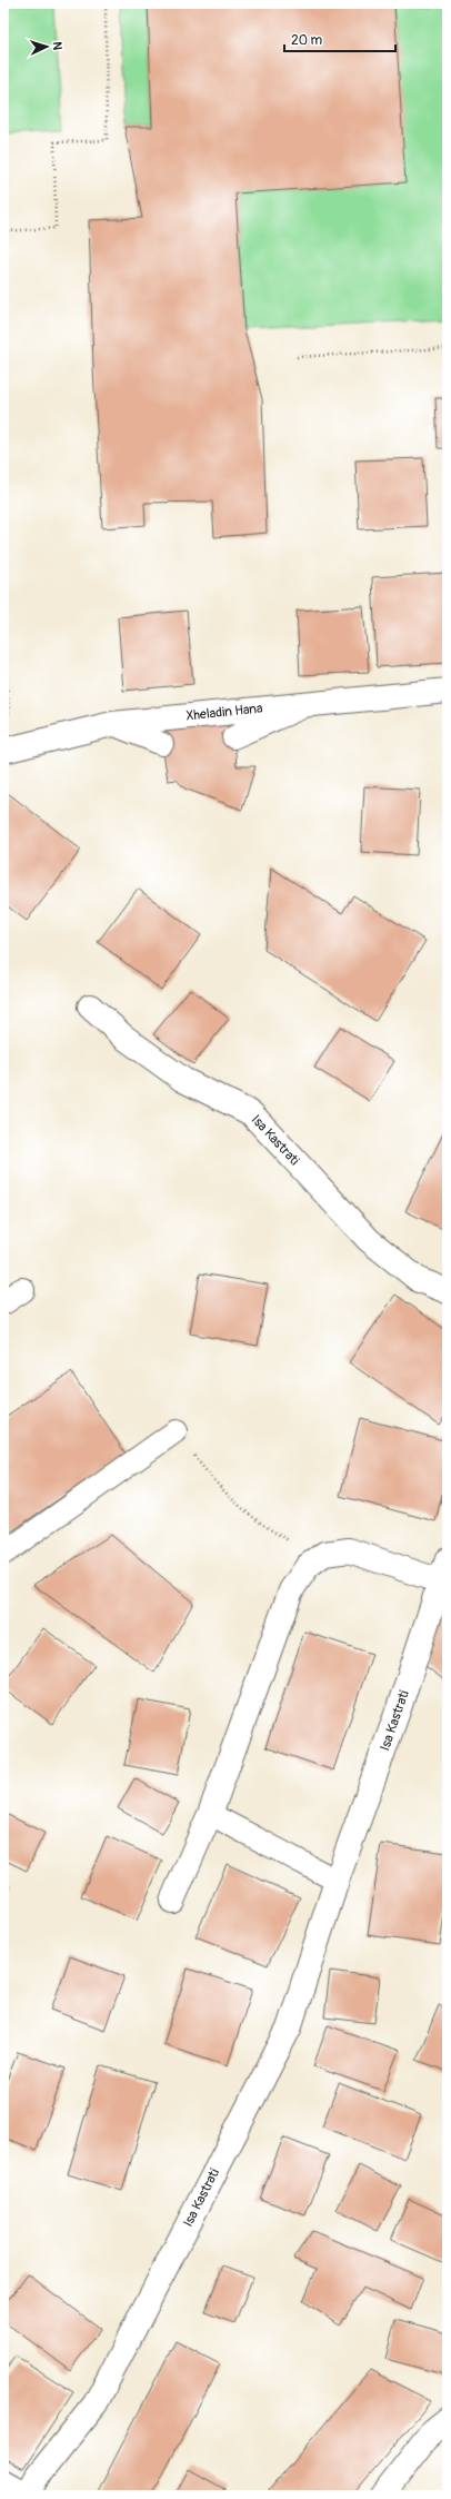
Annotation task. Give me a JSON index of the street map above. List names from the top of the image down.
{
  "streets": {
    "street": ["Xheladin Hana", "Isa Kastrati"]
  },
  "scale_bar": "20 m",
  "north": "right"
}
